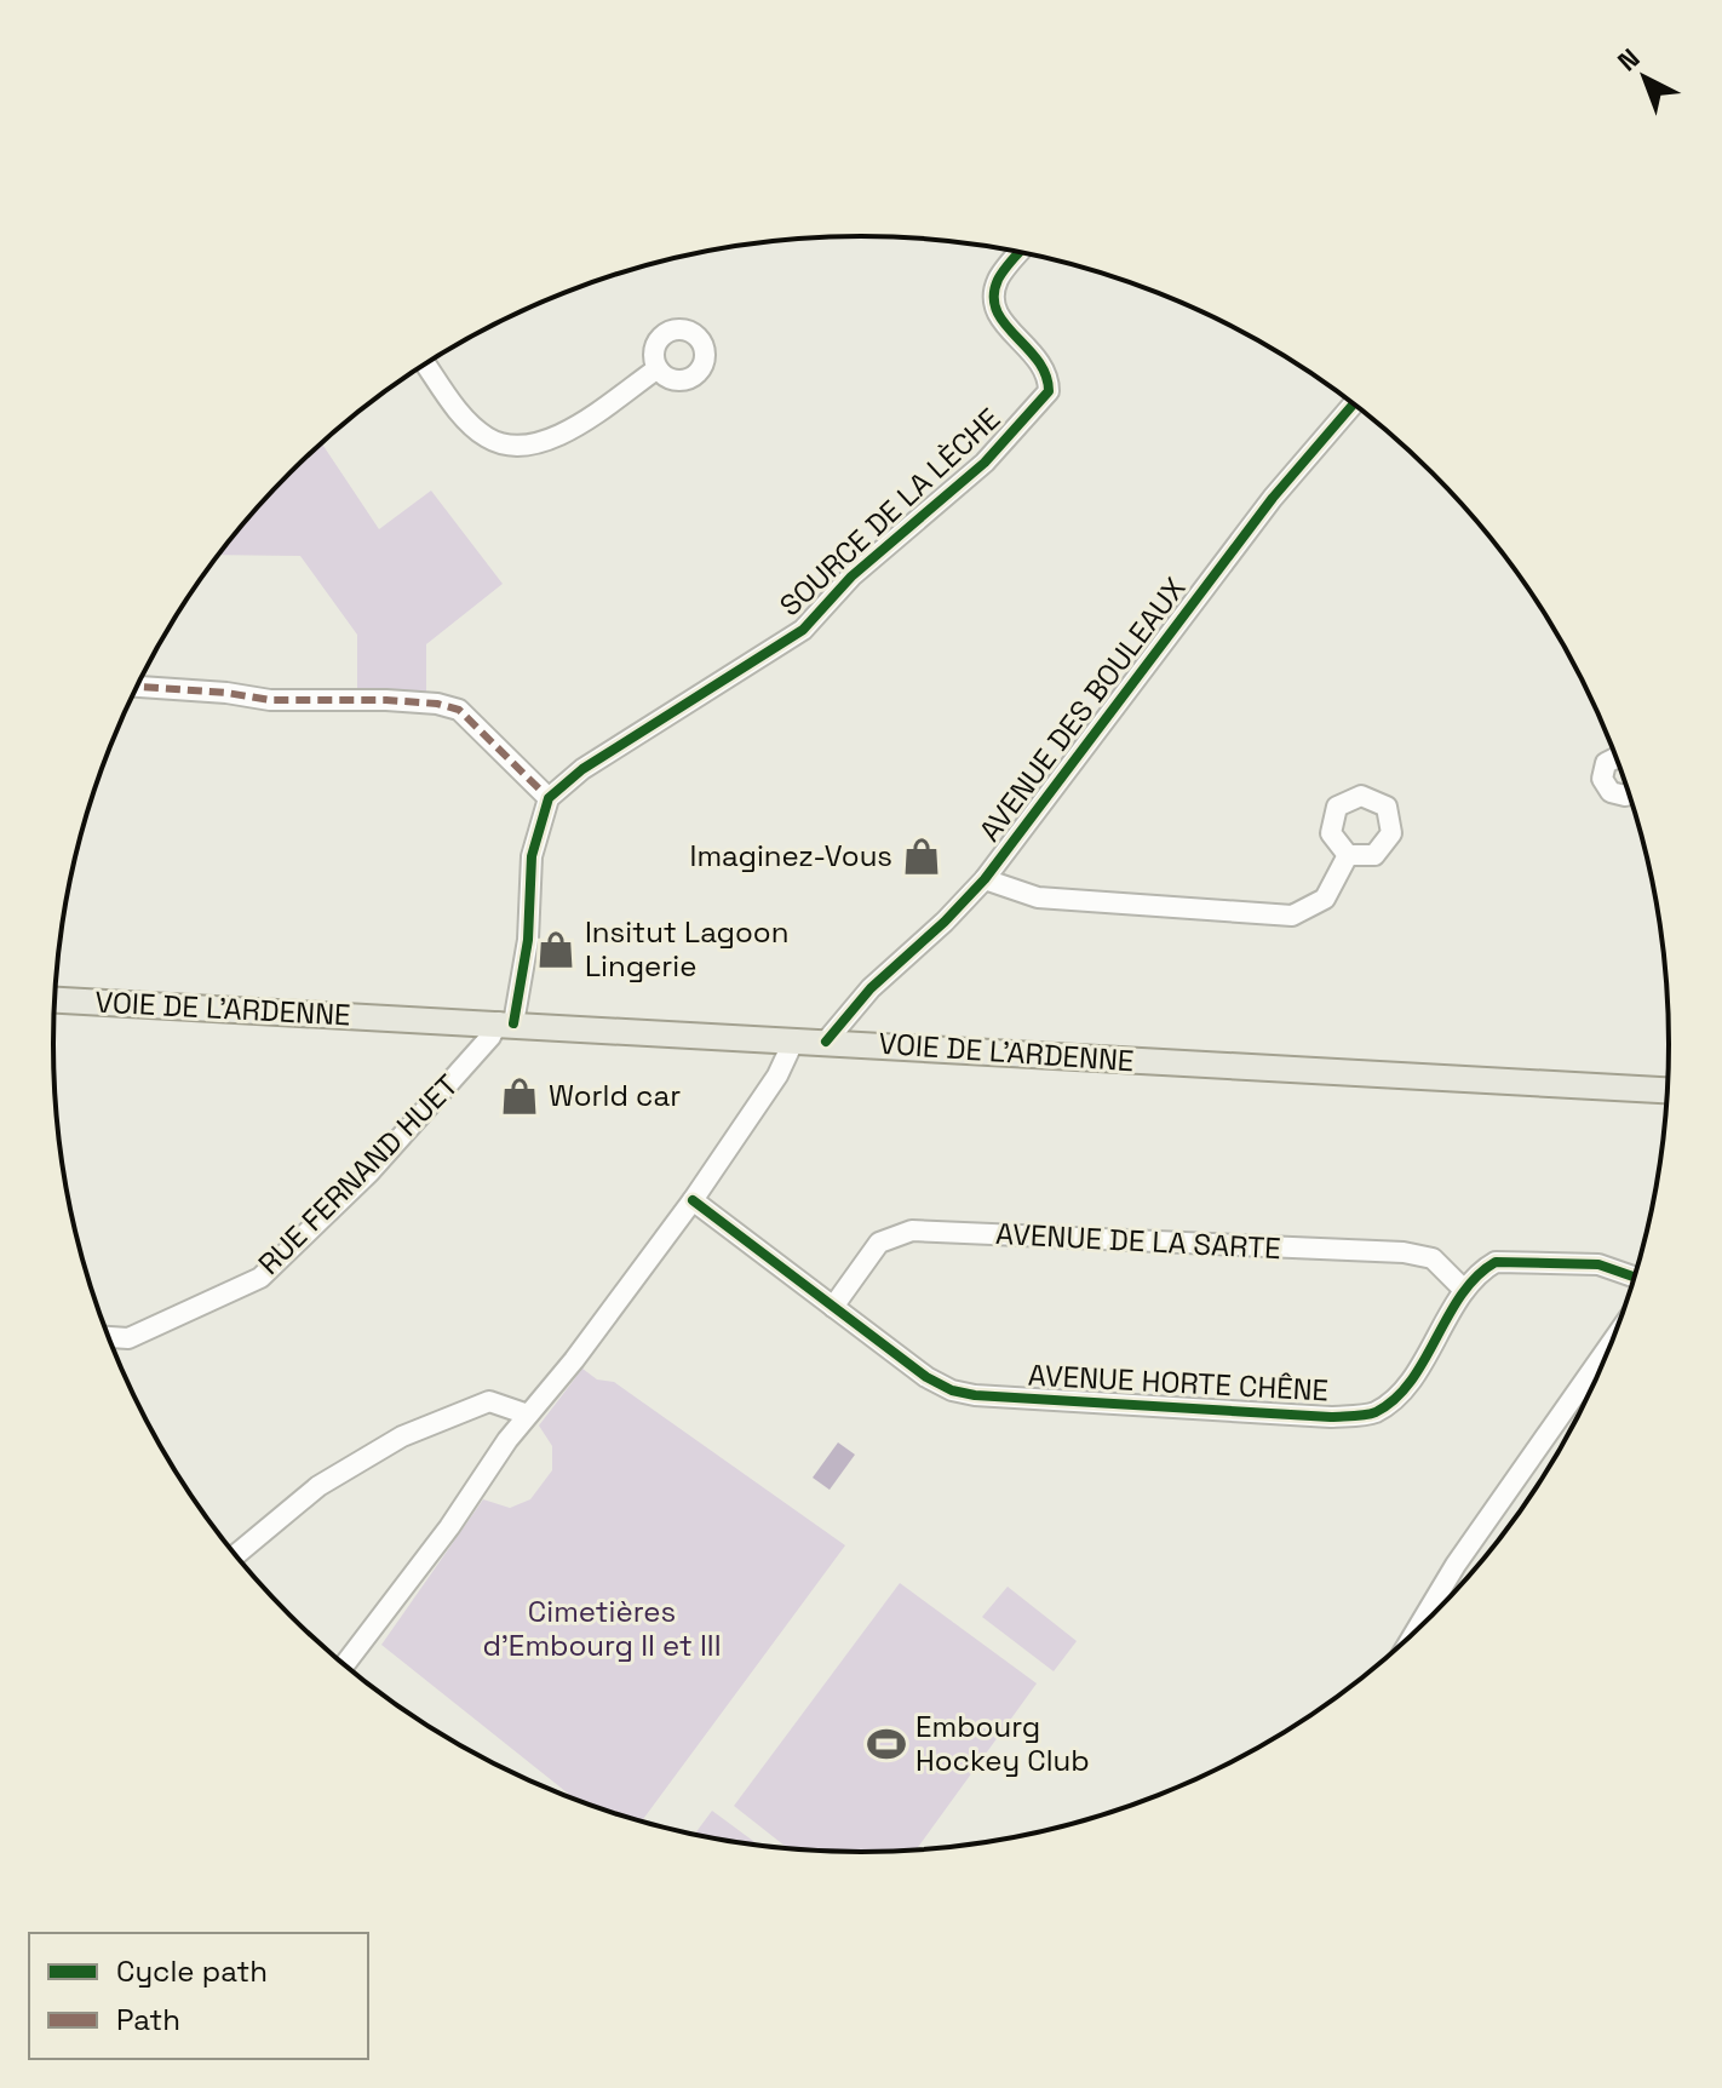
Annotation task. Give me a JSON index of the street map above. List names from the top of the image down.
{
  "streets": {
    "main road": ["VOIE DE L'ARDENNE"],
    "street": [
      "SOURCE DE LA LÈCHE",
      "AVENUE DES BOULEAUX",
      "RUE FERNAND HUET",
      "AVENUE DE LA SARTE",
      "AVENUE HORTE CHÊNE"
    ]
  },
  "crossings": [
    ["AVENUE DES BOULEAUX", "VOIE DE L'ARDENNE"],
    ["VOIE DE L'ARDENNE", "RUE FERNAND HUET"],
    ["AVENUE DE LA SARTE", "AVENUE HORTE CHÊNE"]
  ],
  "parks": ["Cimetières d'Embourg II et III"],
  "places": {
    "shop": ["Imaginez-Vous", "Insitut Lagoon Lingerie", "World car"],
    "sports": ["Embourg Hockey Club"]
  },
  "legend": ["Cycle path", "Path"],
  "north": "top left"
}
